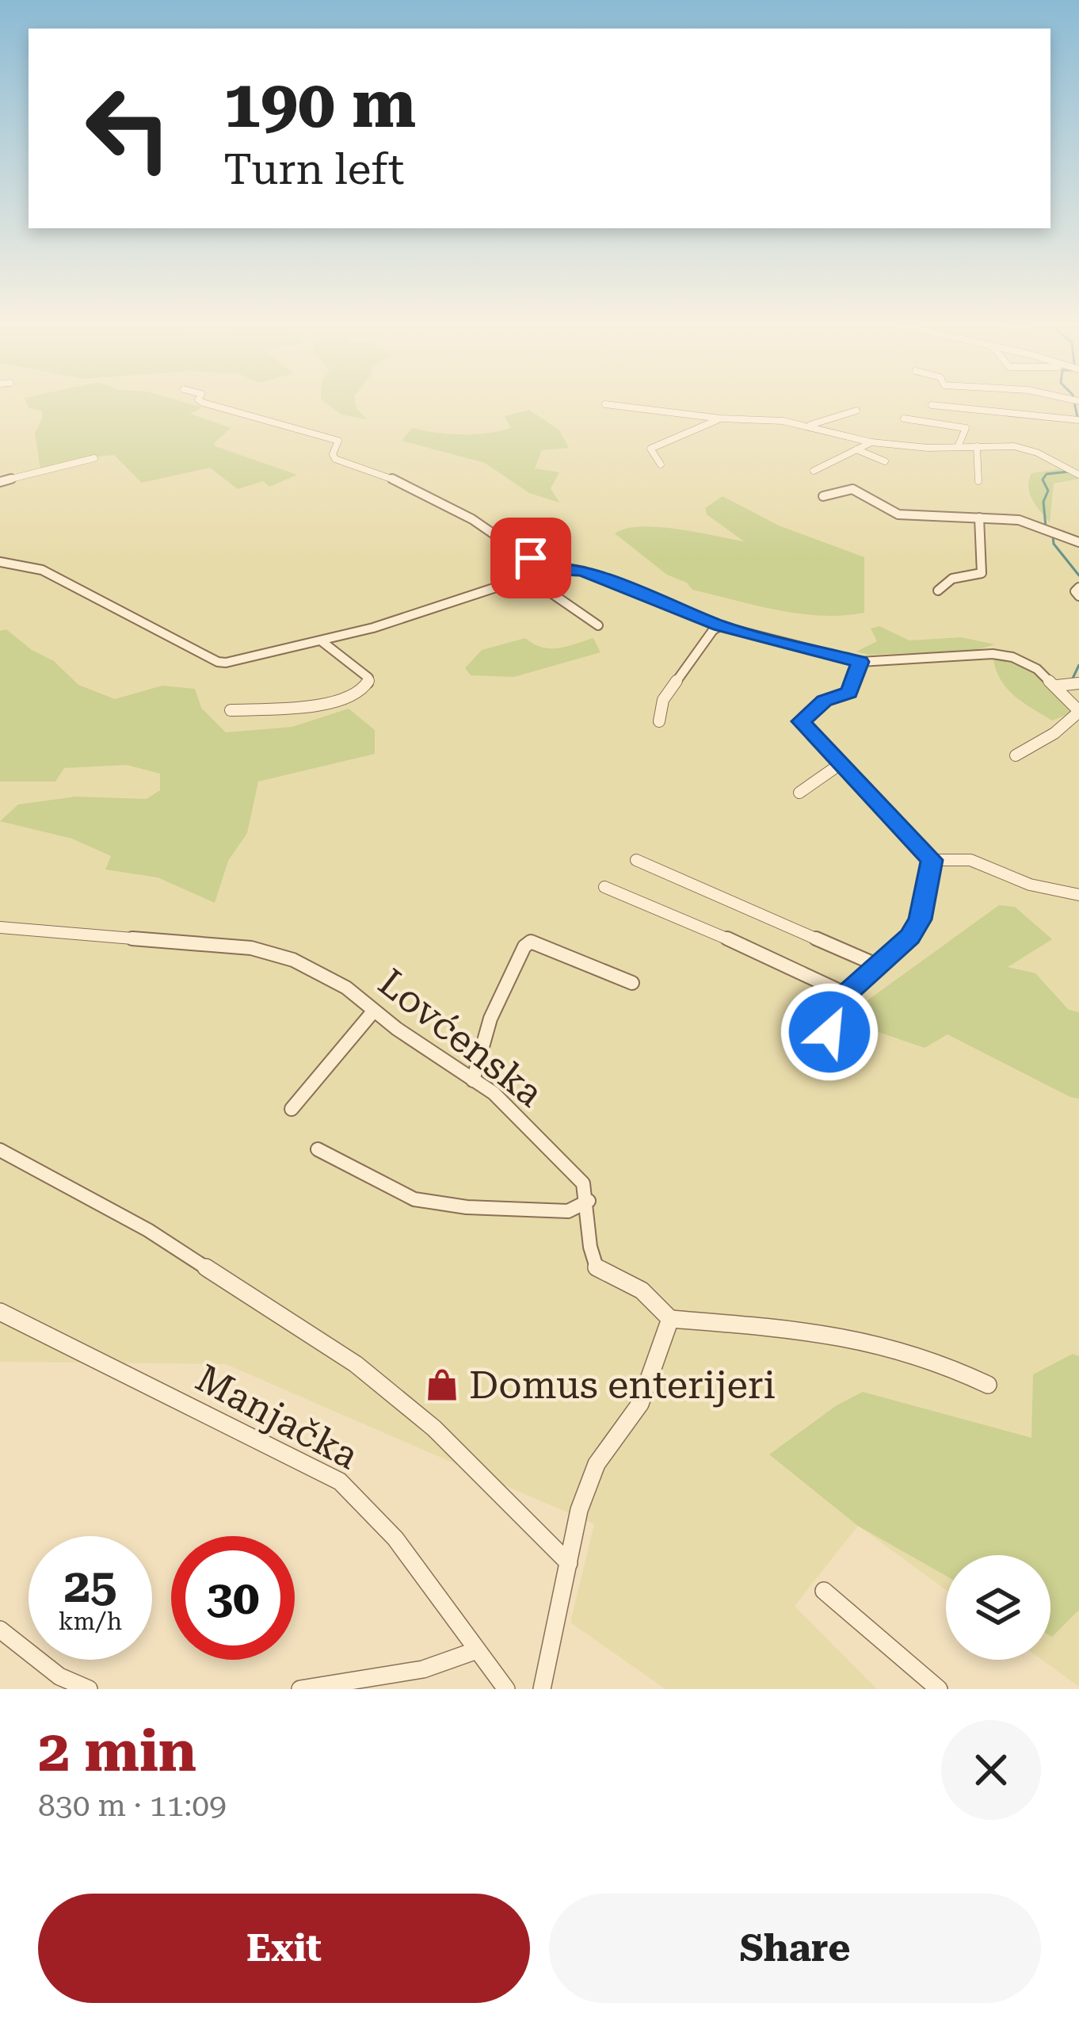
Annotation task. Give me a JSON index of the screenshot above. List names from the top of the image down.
{
  "streets": {
    "street": ["Lovćenska", "Manjačka"]
  },
  "places": {
    "shop": ["Domus enterijeri"]
  },
  "page": {
    "turn": ["190 m", "Turn left"],
    "speed": "25 km/h",
    "limit": "30",
    "heading": ["2 min", "830 m · 11:09"],
    "buttons": ["Exit", "Share"]
  }
}
